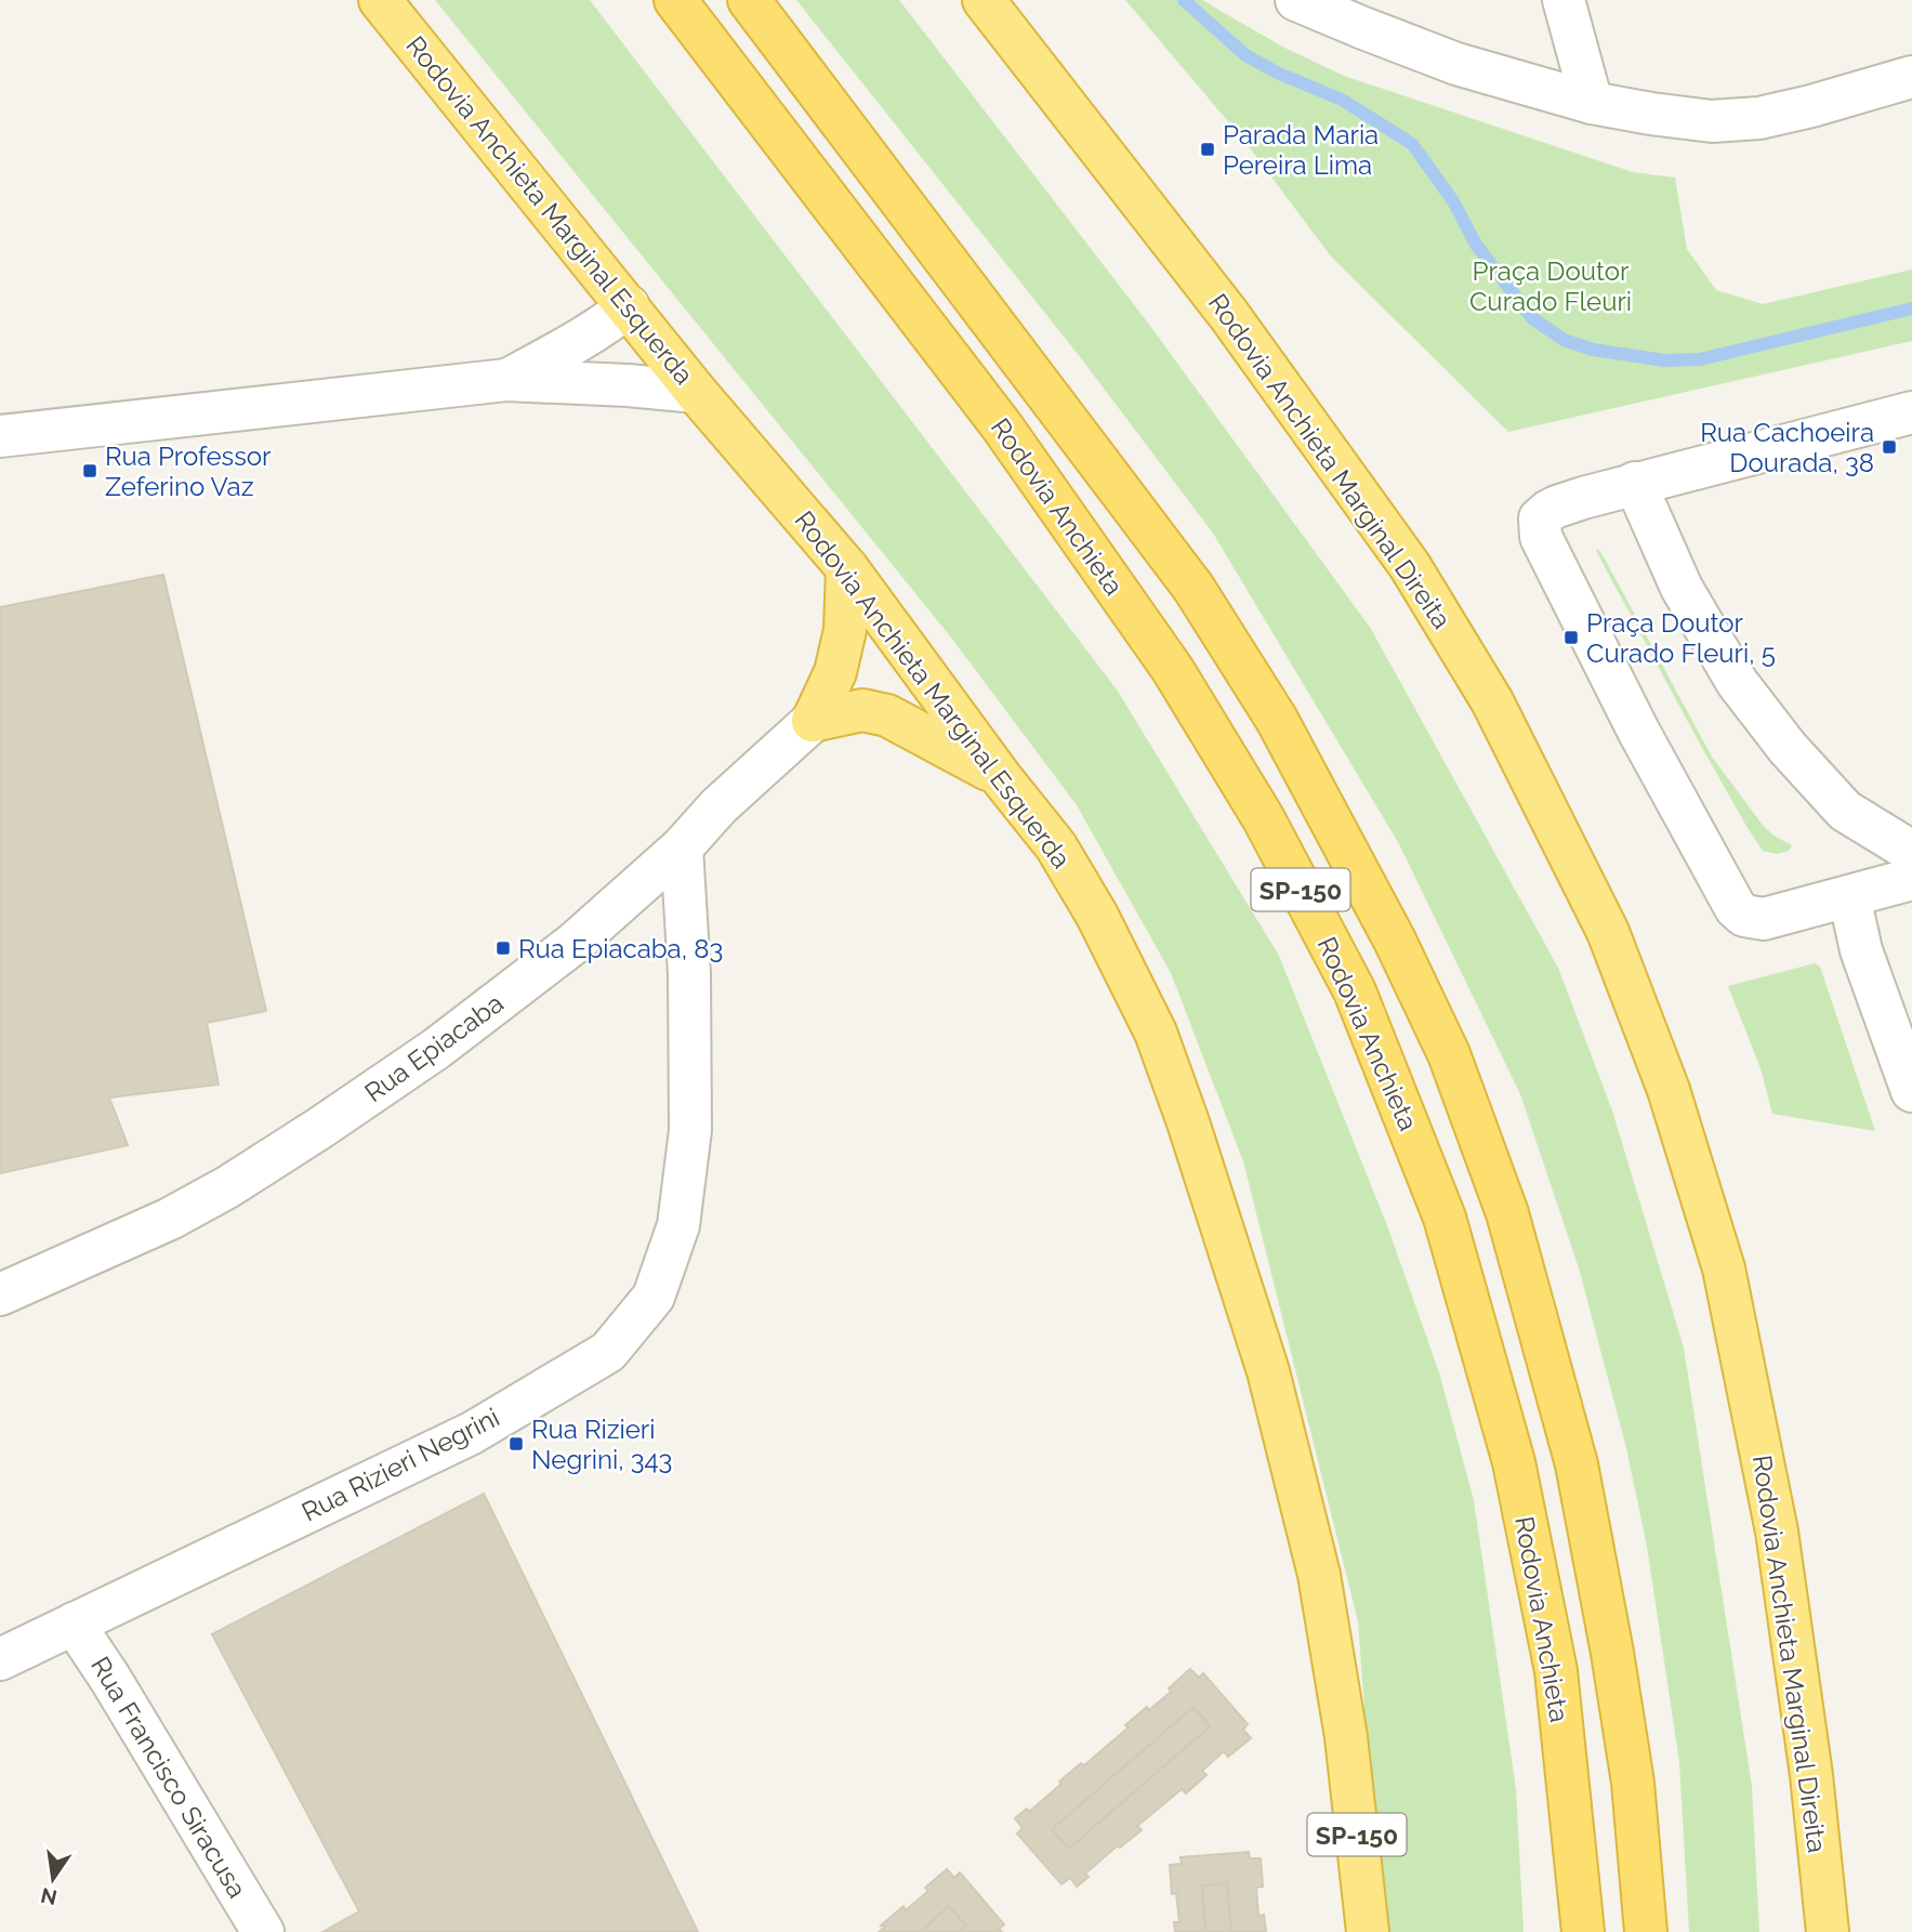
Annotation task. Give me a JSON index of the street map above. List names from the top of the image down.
{
  "streets": {
    "highway": [
      "Rodovia Anchieta Marginal Esquerda",
      "Rodovia Anchieta Marginal Direita",
      "Rodovia Anchieta",
      "SP-150"
    ],
    "street": ["Rua Epiacaba", "Rua Rizieri Negrini", "Rua Francisco Siracusa"]
  },
  "crossings": [
    ["Rua Epiacaba", "Rua Rizieri Negrini"],
    ["Rua Rizieri Negrini", "Rua Francisco Siracusa"]
  ],
  "parks": ["Praça Doutor Curado Fleuri"],
  "places": {
    "transit": [
      "Parada Maria Pereira Lima",
      "Rua Cachoeira Dourada, 38",
      "Rua Professor Zeferino Vaz",
      "Praça Doutor Curado Fleuri, 5",
      "Rua Epiacaba, 83",
      "Rua Rizieri Negrini, 343"
    ]
  },
  "north": "bottom"
}
